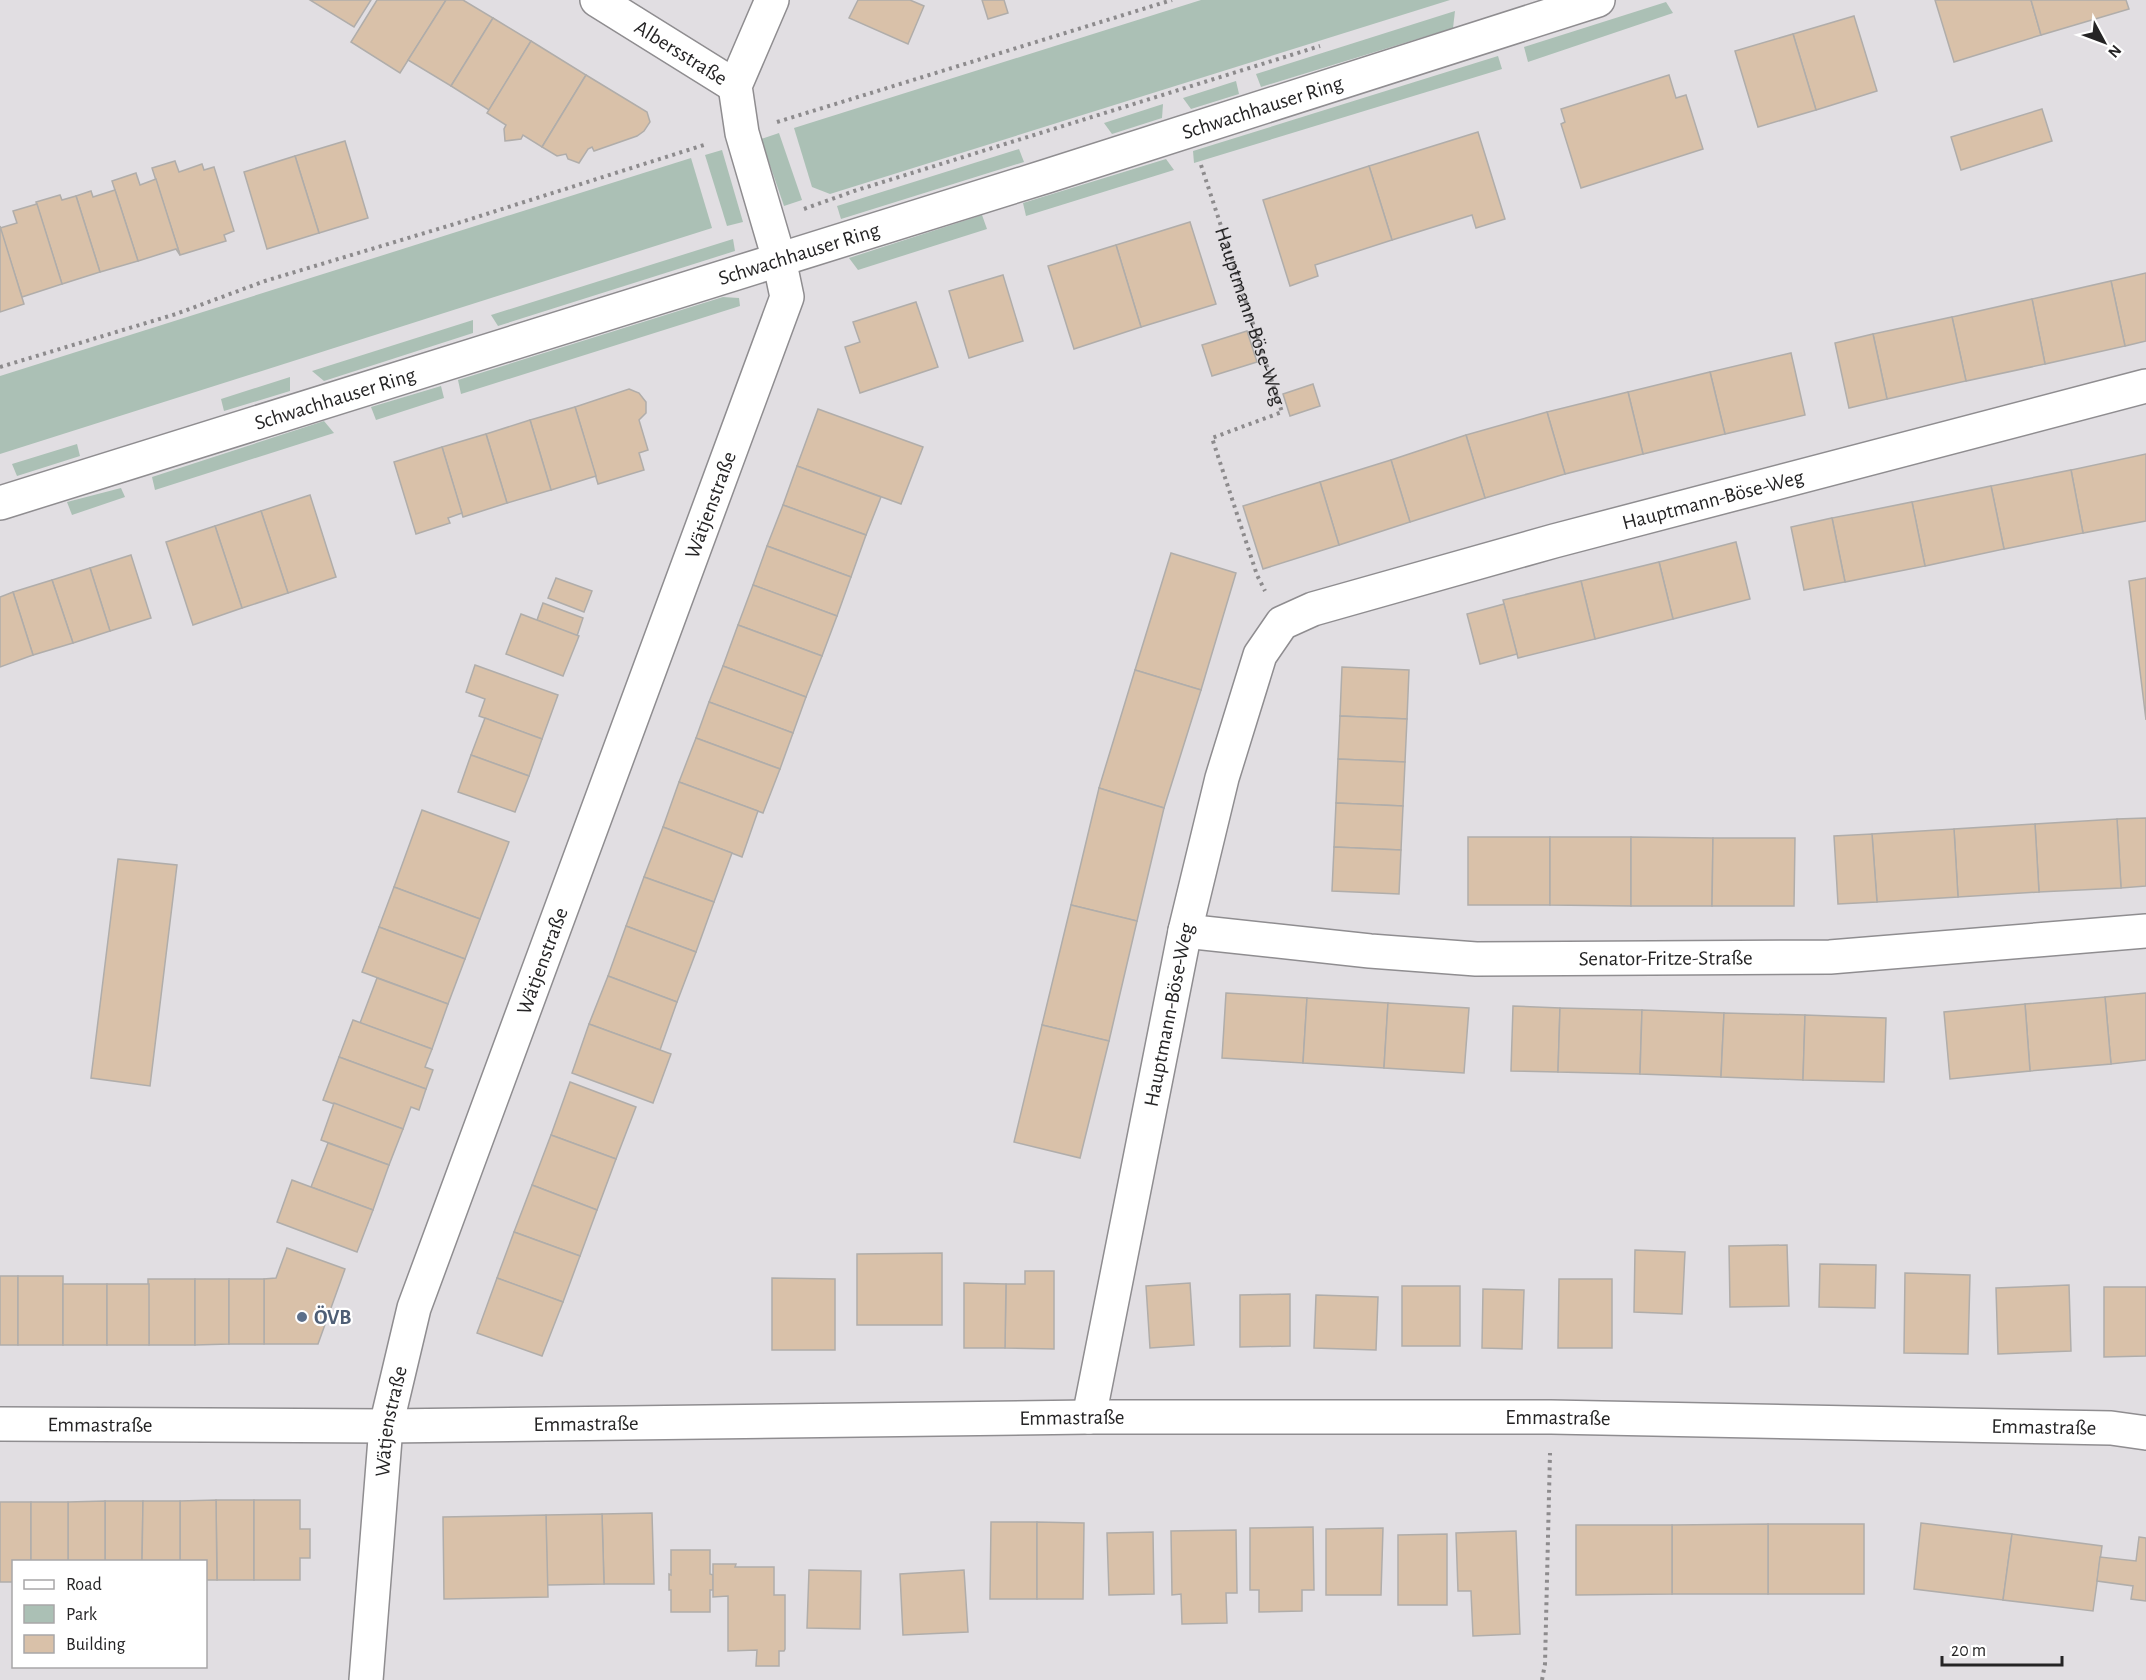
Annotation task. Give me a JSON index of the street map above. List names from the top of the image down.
{
  "streets": {
    "street": [
      "Albersstraße",
      "Schwachhauser Ring",
      "Hauptmann-Böse-Weg",
      "Wätjenstraße",
      "Senator-Fritze-Straße",
      "Emmastraße"
    ]
  },
  "crossings": [
    ["Albersstraße", "Wätjenstraße"],
    ["Schwachhauser Ring", "Hauptmann-Böse-Weg"],
    ["Schwachhauser Ring", "Wätjenstraße"],
    ["Hauptmann-Böse-Weg", "Senator-Fritze-Straße"],
    ["Hauptmann-Böse-Weg", "Emmastraße"],
    ["Wätjenstraße", "Emmastraße"]
  ],
  "places": ["ÖVB"],
  "legend": ["Road", "Park", "Building"],
  "scale_bar": "20 m",
  "north": "bottom right"
}
